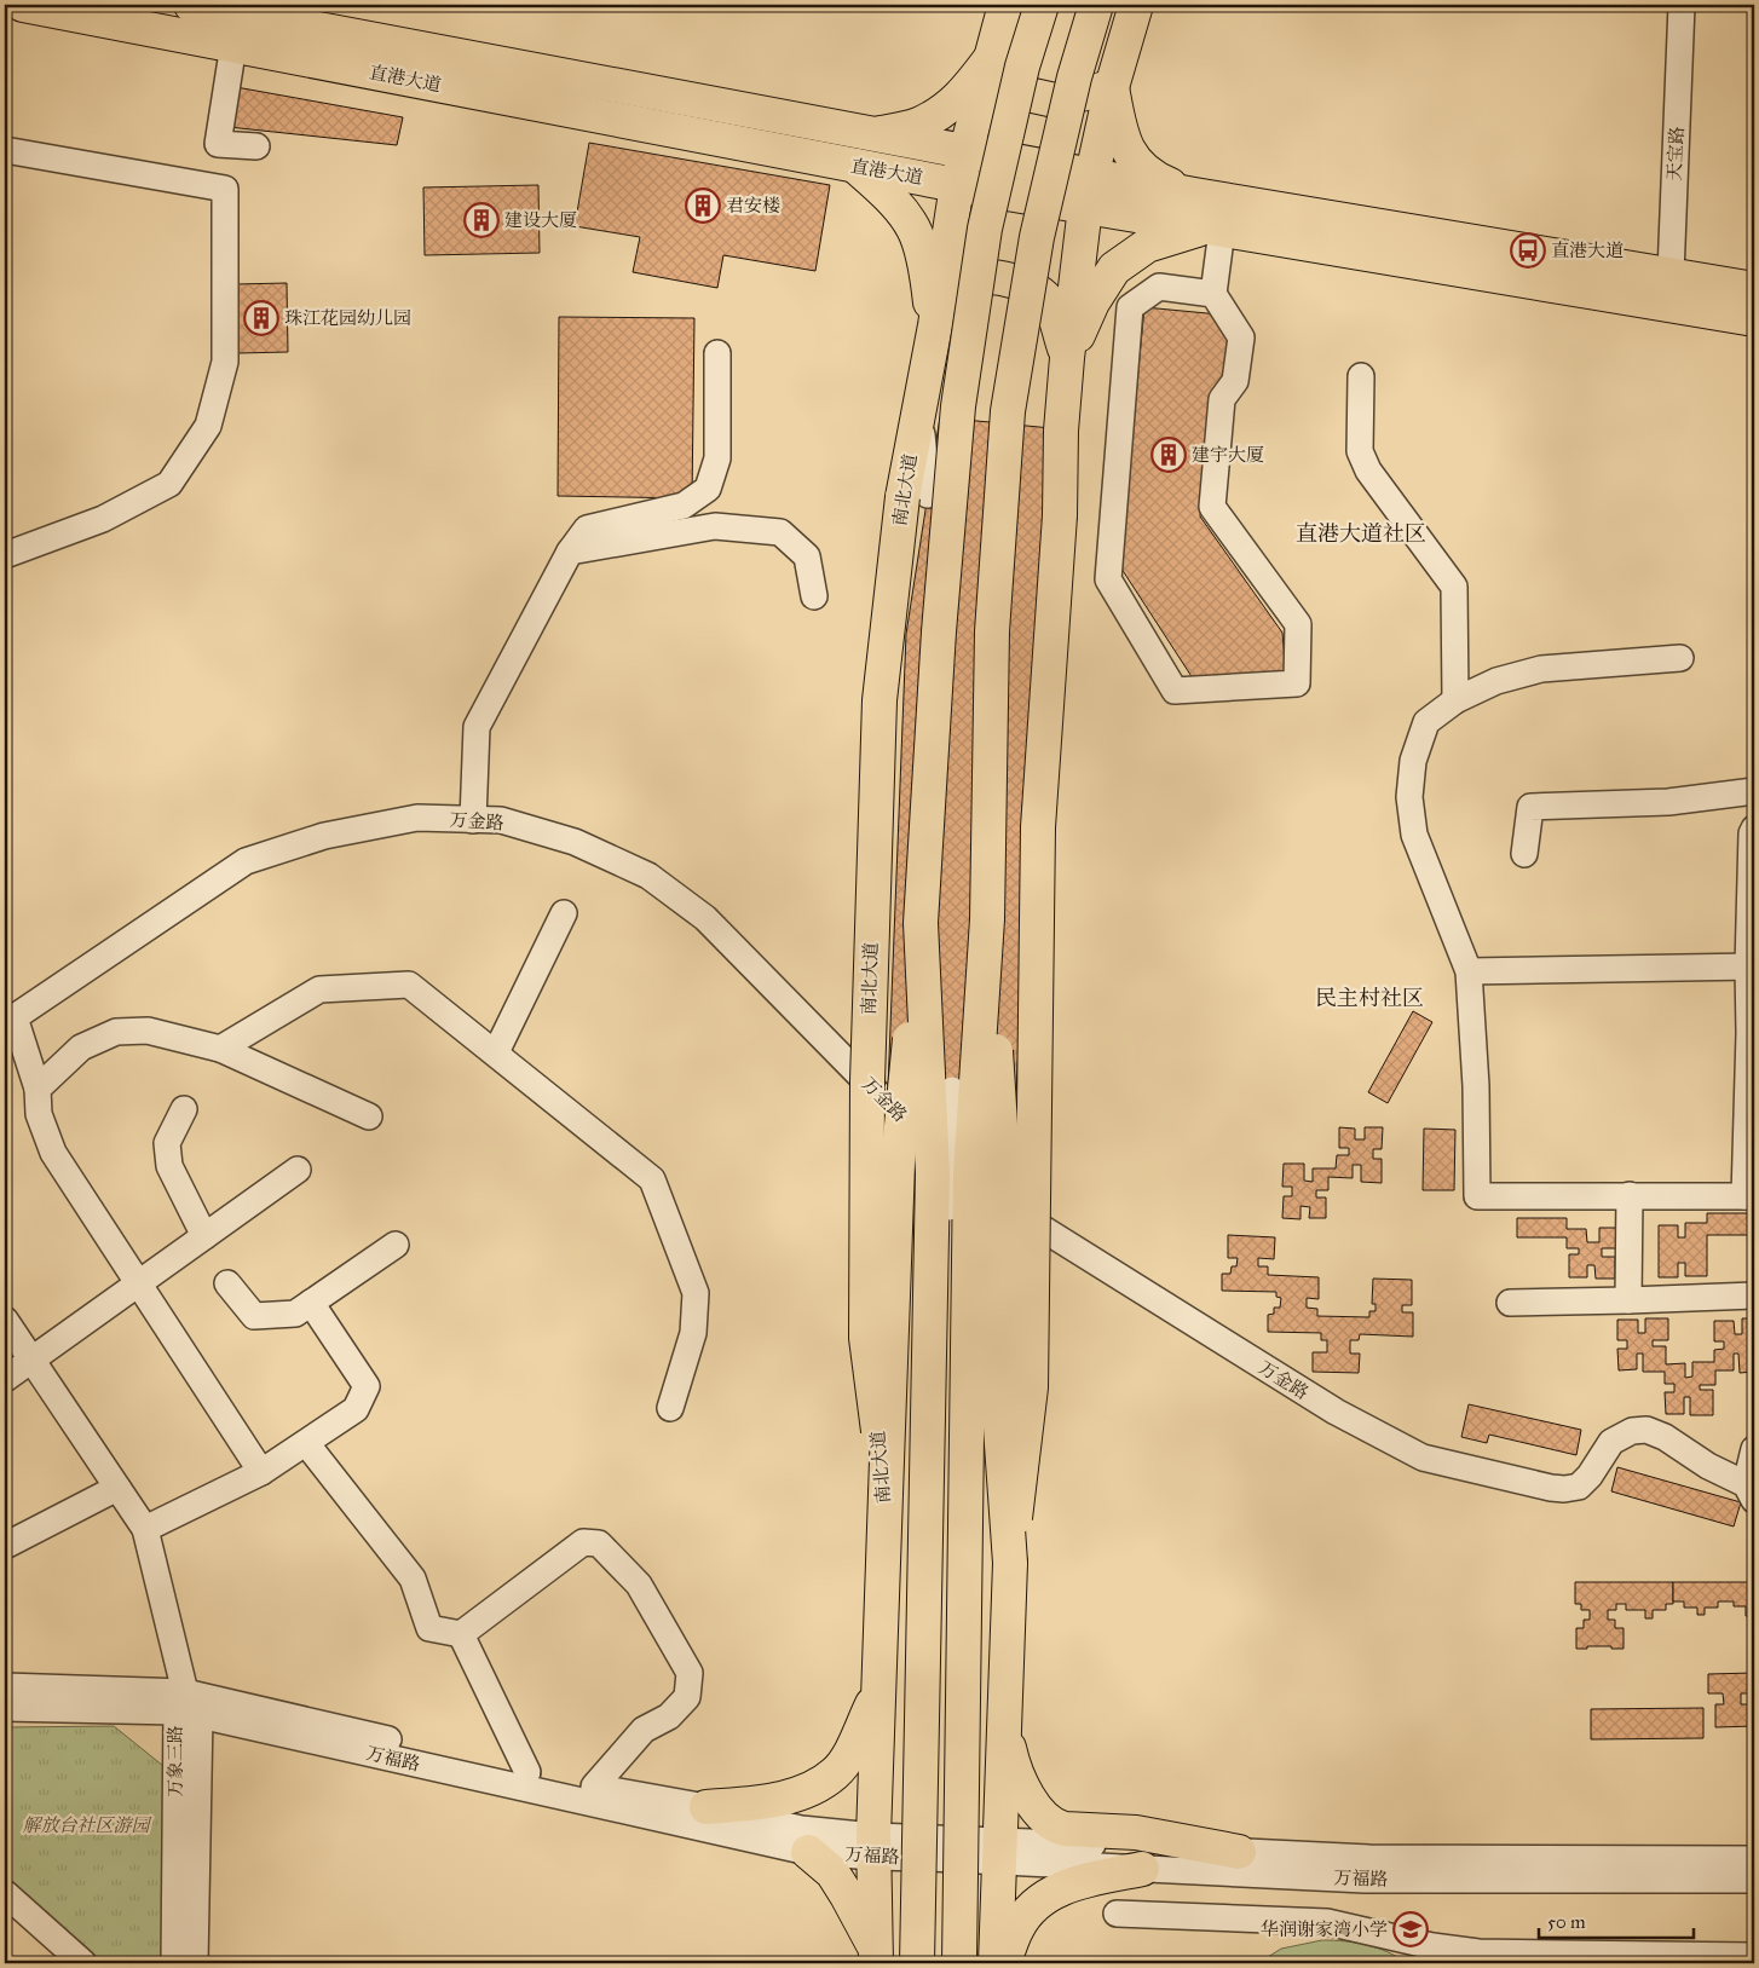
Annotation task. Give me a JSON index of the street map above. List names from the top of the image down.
{
  "streets": {
    "main road": ["直港大道", "南北大道"],
    "street": [
      "天宝路",
      "万金路",
      "万福路",
      "万象三路"
    ]
  },
  "crossings": [
    ["直港大道", "天宝路"],
    ["直港大道", "南北大道"],
    ["南北大道", "万福路"],
    ["万福路", "万象三路"]
  ],
  "districts": ["直港大道社区", "民主村社区"],
  "parks": ["解放台社区游园"],
  "places": {
    "building": [
      "君安楼",
      "建设大厦",
      "珠江花园幼儿园",
      "建宇大厦"
    ],
    "bus stop": ["直港大道"],
    "school or university": ["华润谢家湾小学"]
  },
  "scale_bar": "50 m"
}
